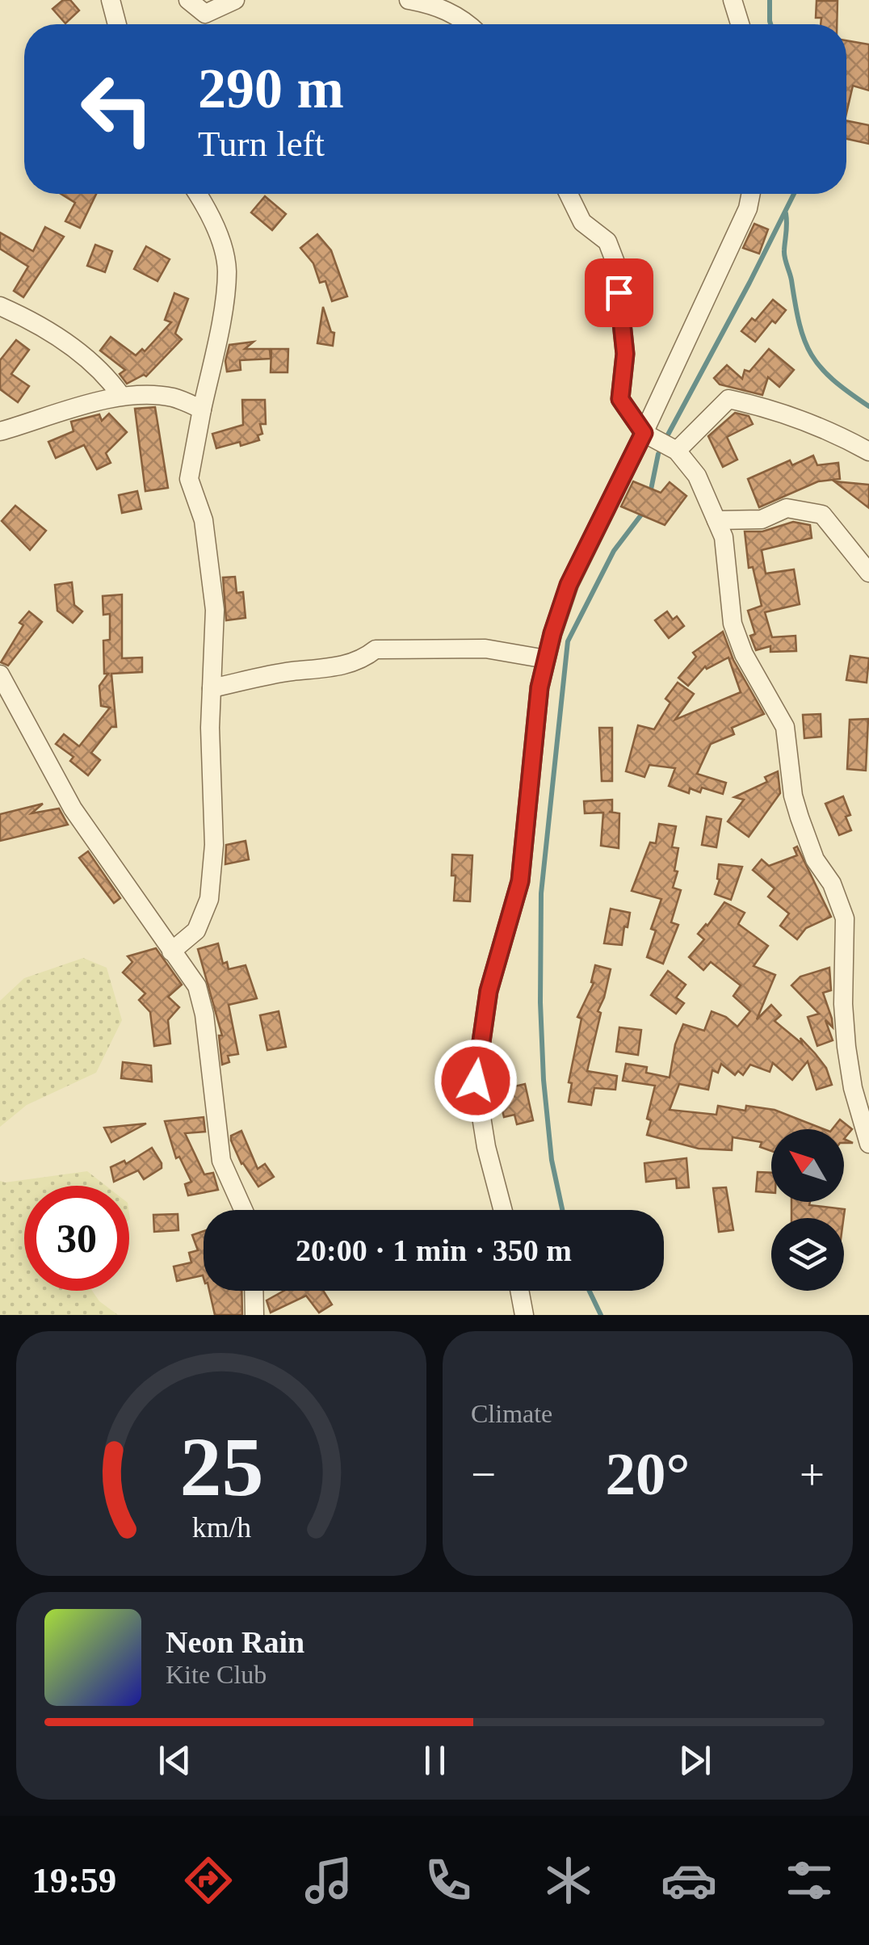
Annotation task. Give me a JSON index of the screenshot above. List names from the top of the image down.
{
  "north": "top left",
  "page": {
    "turn": ["290 m", "Turn left"],
    "limit": "30",
    "trip": "20:00 · 1 min · 350 m",
    "tile": "Climate",
    "heat": ["−", "20°", "+"],
    "song": ["Neon Rain", "Kite Club"],
    "tabs": "19:59",
    "gauge": ["25", "km/h"]
  }
}
